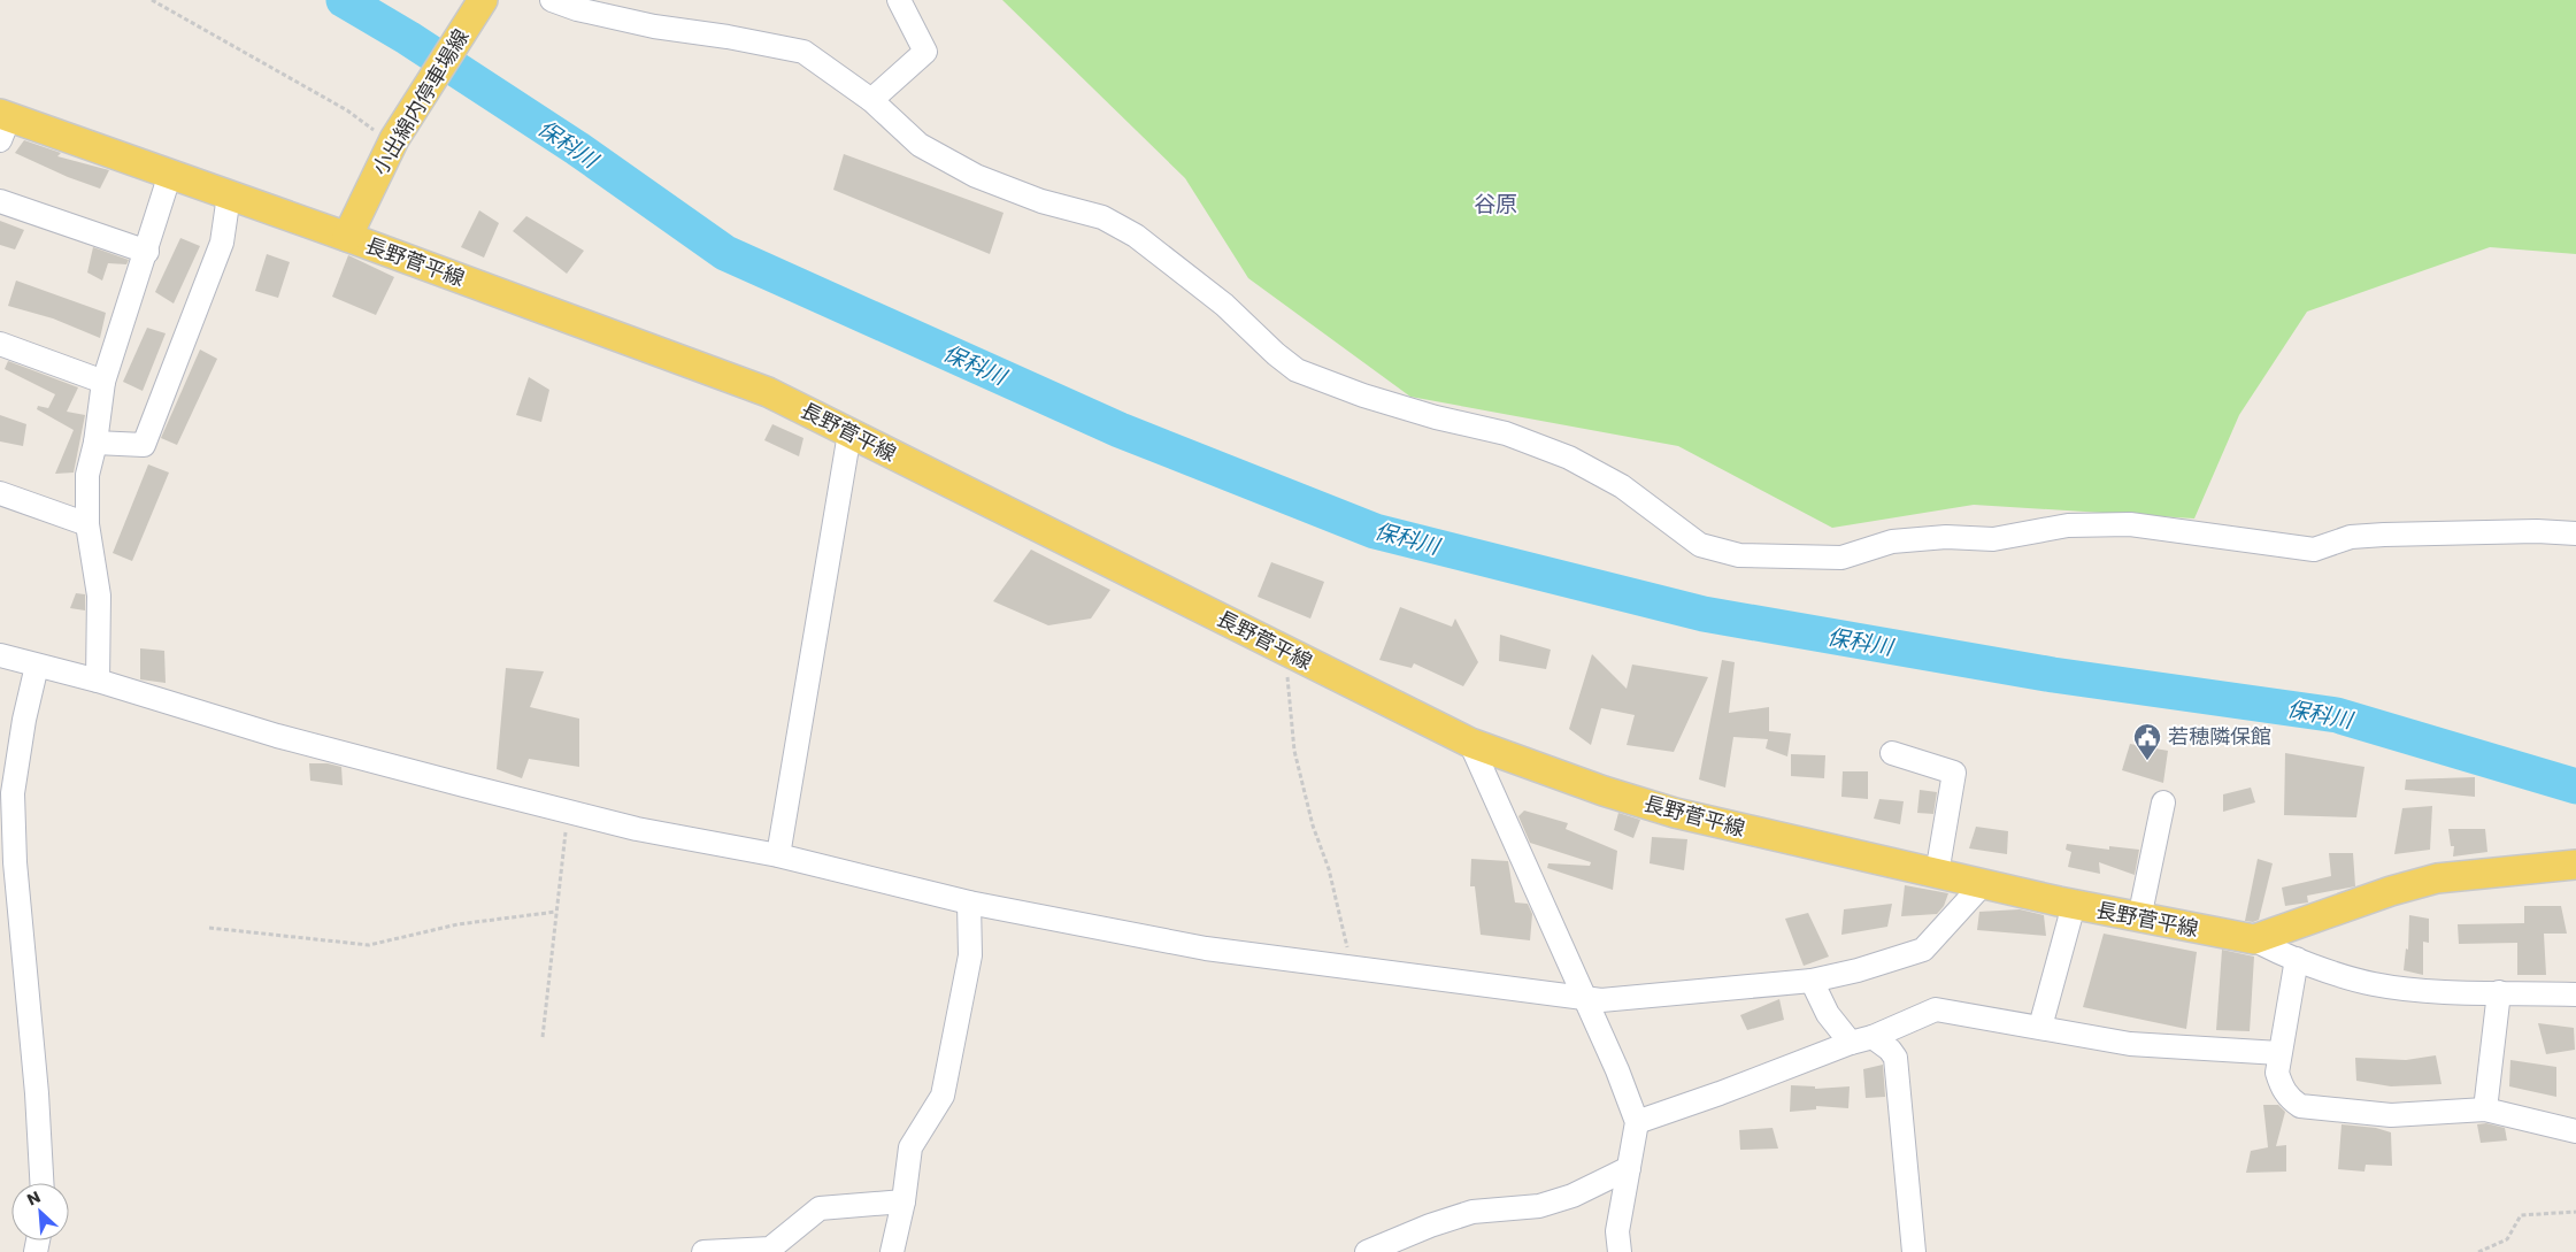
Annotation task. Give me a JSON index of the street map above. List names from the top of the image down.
{
  "streets": {
    "main road": ["小出綿内停車場線", "長野菅平線"]
  },
  "crossings": [
    ["小出綿内停車場線", "長野菅平線"]
  ],
  "districts": ["谷原"],
  "water": ["保科川"],
  "places": {
    "public building": ["若穂隣保館"]
  },
  "north": "top left"
}
